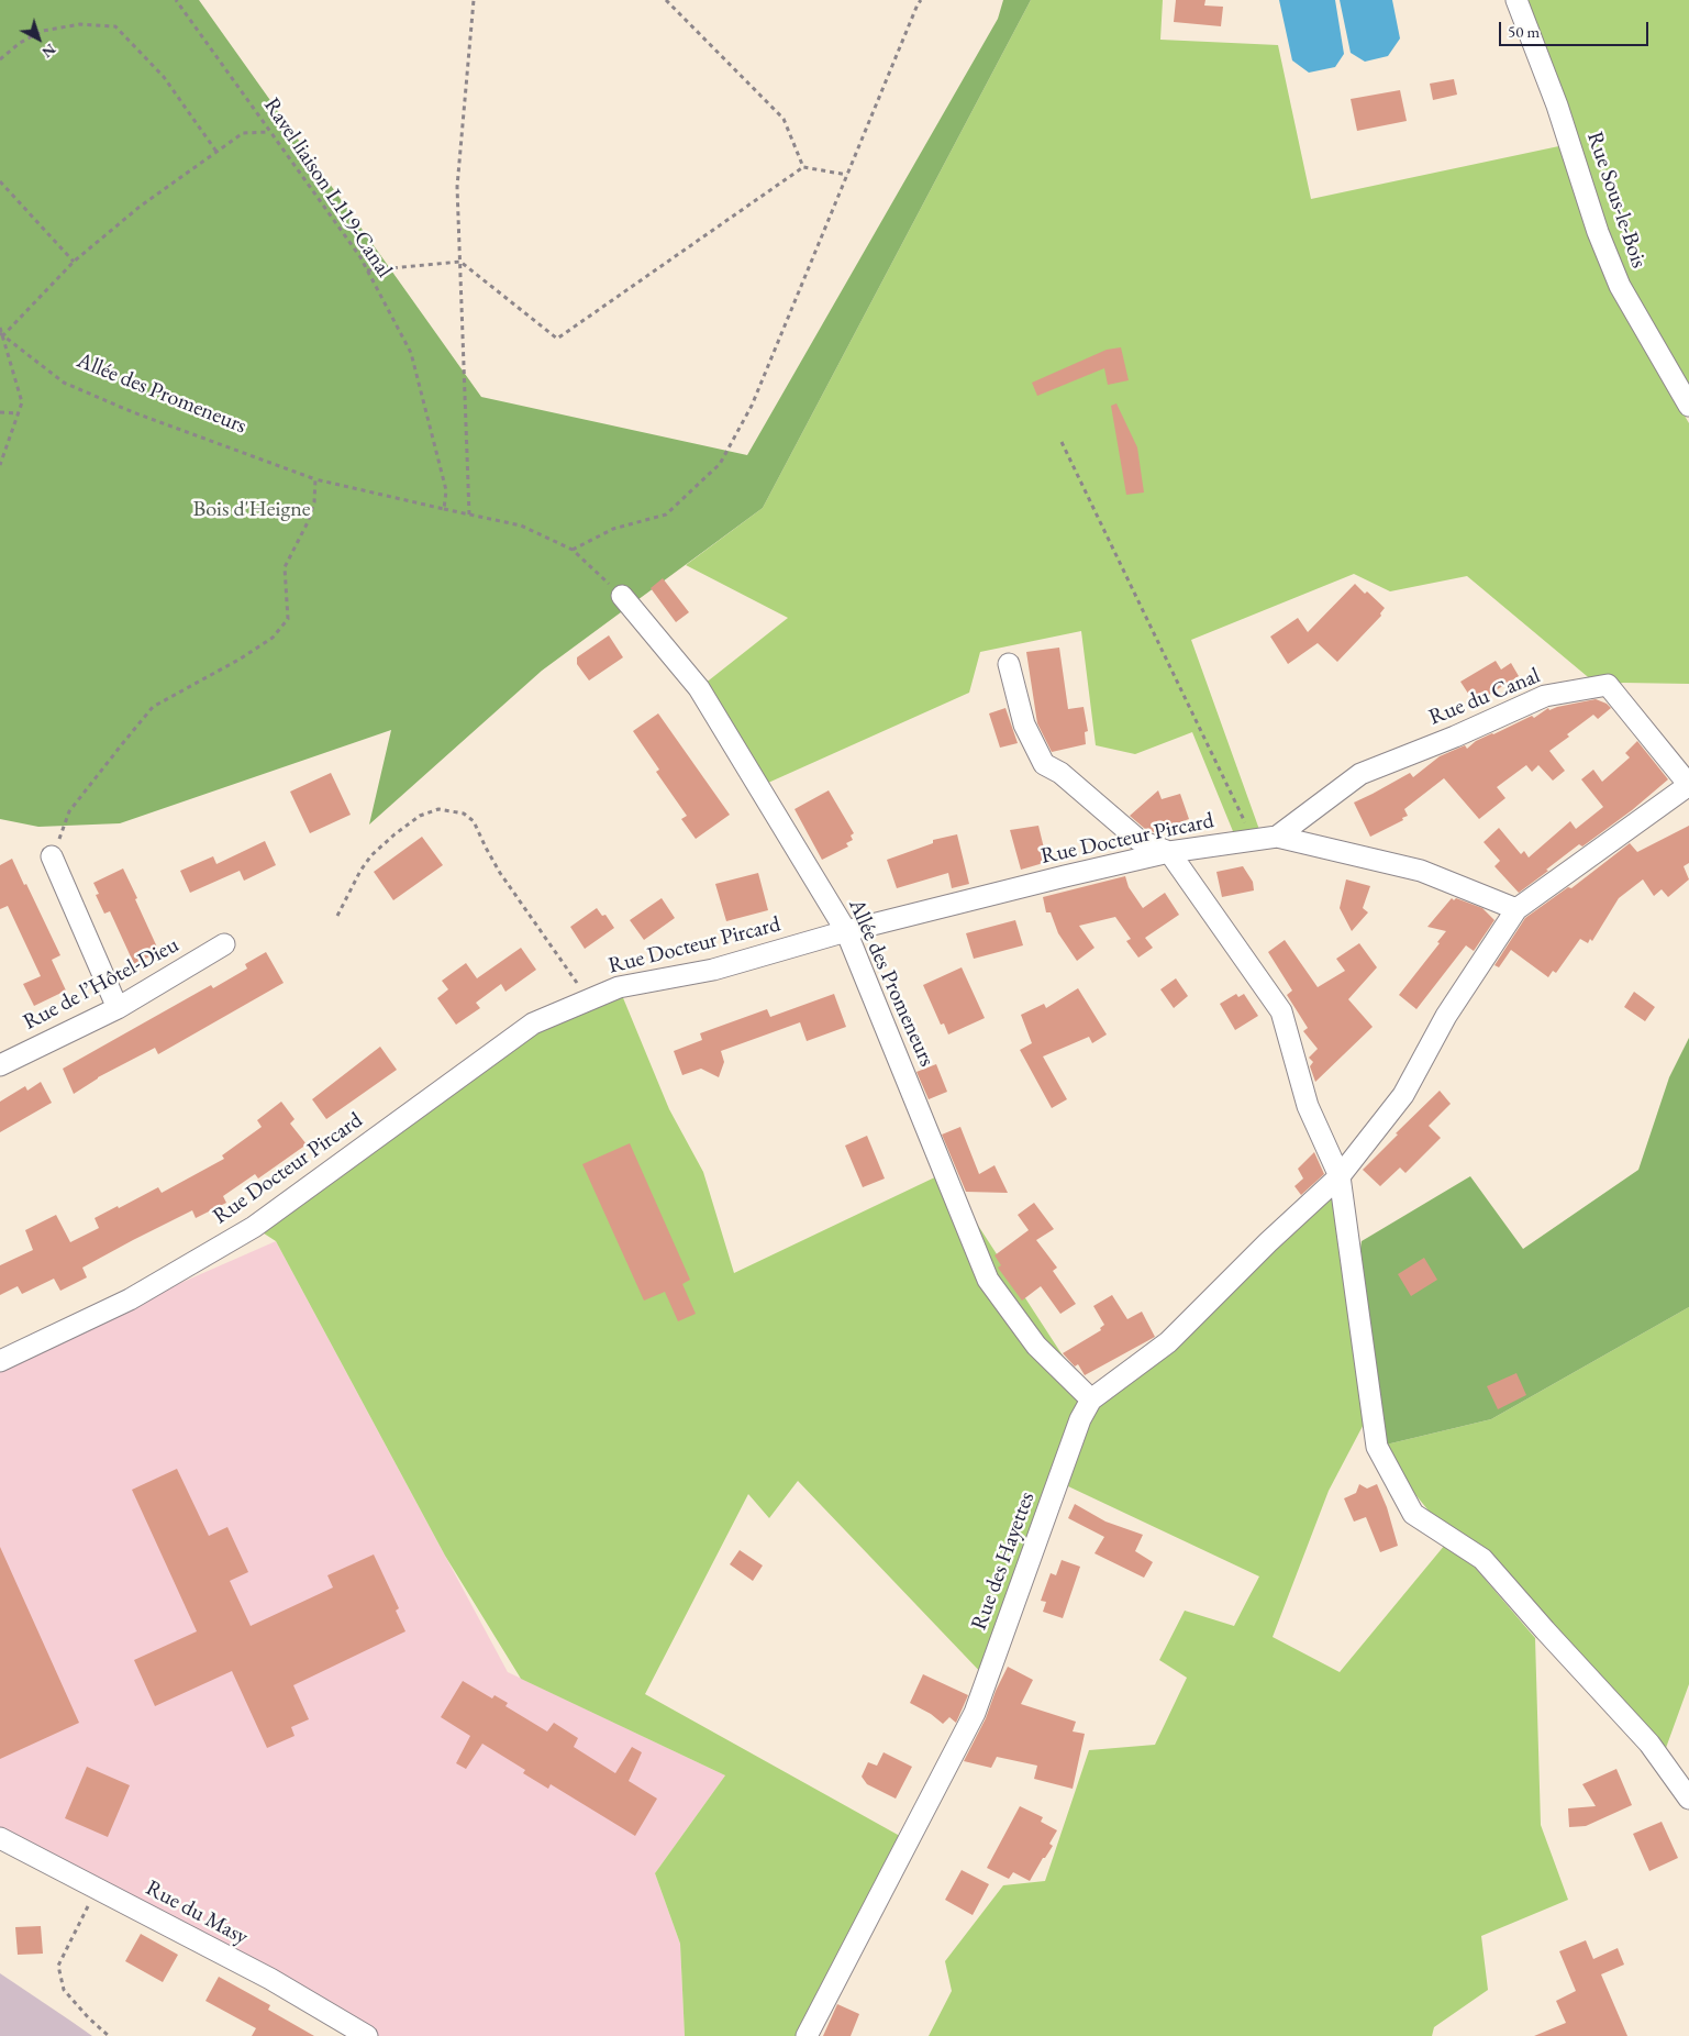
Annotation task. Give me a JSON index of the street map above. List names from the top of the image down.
{
  "streets": {
    "street": [
      "Rue Sous-le-Bois",
      "Allée des Promeneurs",
      "Rue du Canal",
      "Rue Docteur Pircard",
      "Rue de l’Hôtel-Dieu",
      "Rue des Hayettes",
      "Rue du Masy"
    ],
    "path": ["Ravel liaison L119-Canal"]
  },
  "crossings": [
    ["Allée des Promeneurs", "Rue Docteur Pircard"],
    ["Allée des Promeneurs", "Rue des Hayettes"],
    ["Rue du Canal", "Rue Docteur Pircard"],
    ["Rue Docteur Pircard", "Rue des Hayettes"]
  ],
  "parks": ["Bois d'Heigne"],
  "scale_bar": "50 m",
  "north": "bottom right"
}
